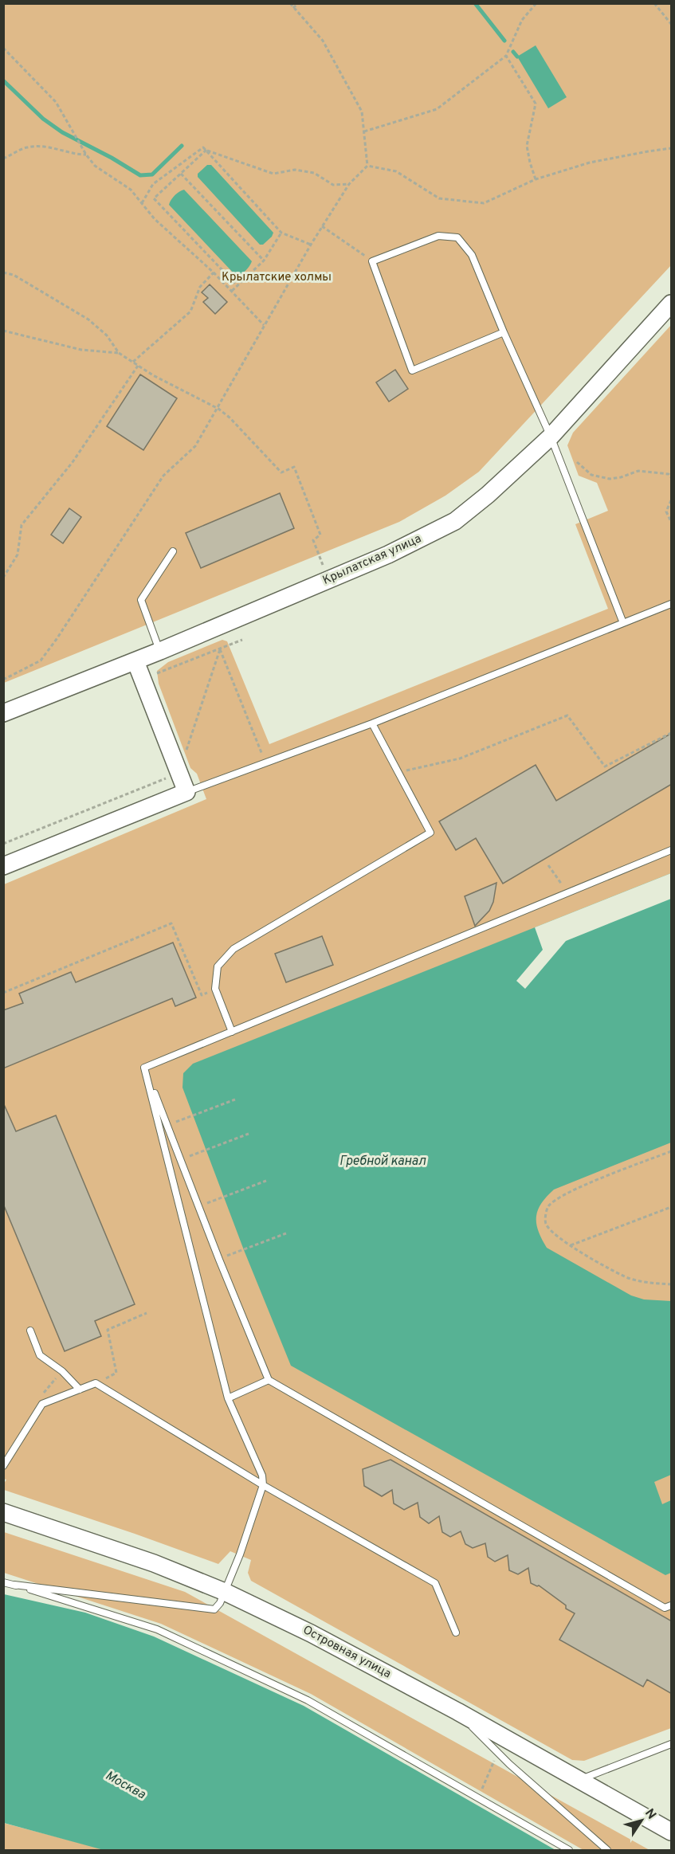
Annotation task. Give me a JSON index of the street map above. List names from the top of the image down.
{
  "streets": {
    "street": ["Крылатская улица", "Островная улица"]
  },
  "water": ["Гребной канал", "Москва"],
  "parks": ["Крылатские холмы"],
  "north": "top right"
}
